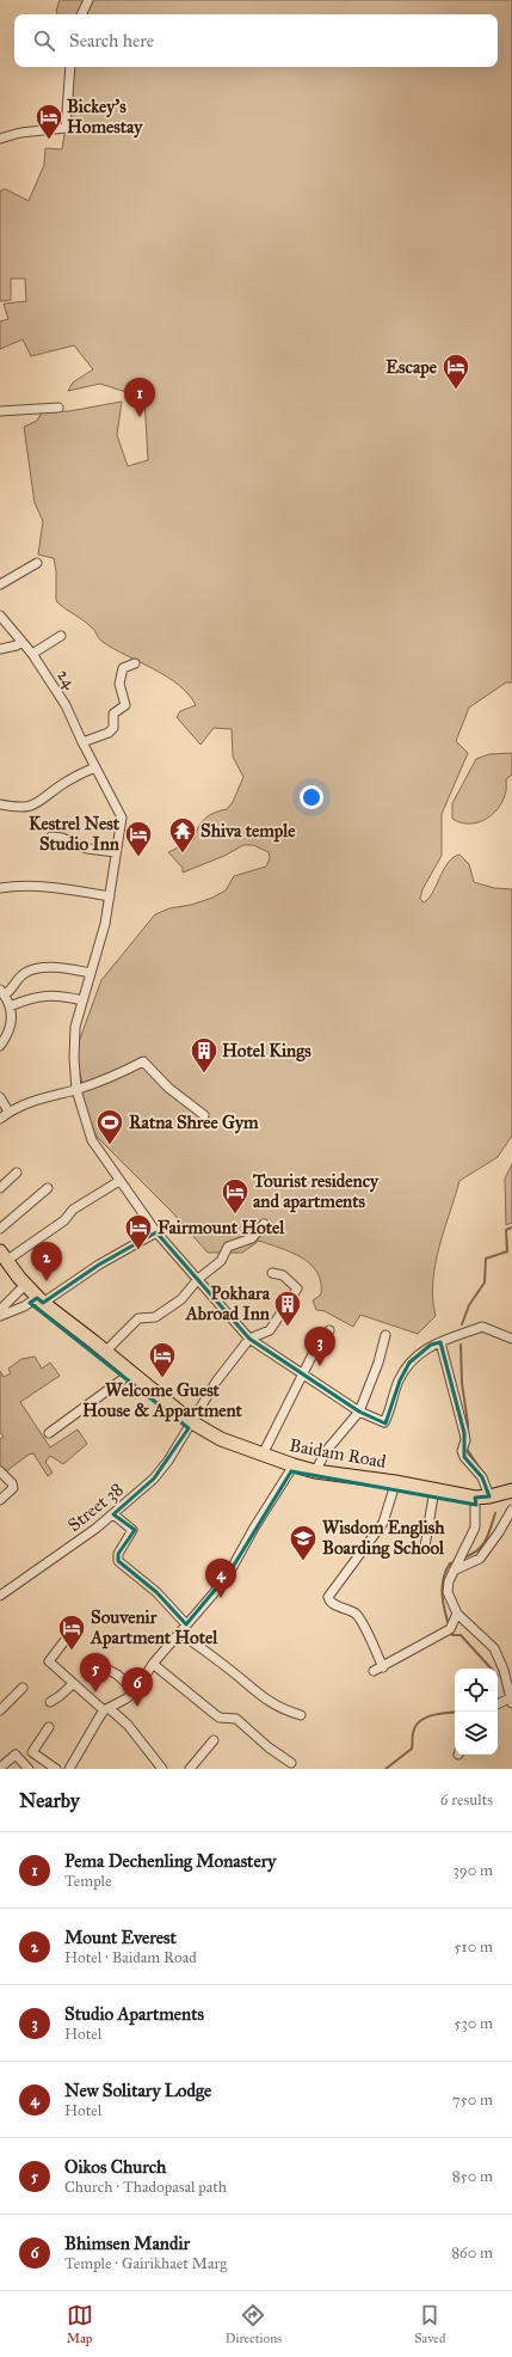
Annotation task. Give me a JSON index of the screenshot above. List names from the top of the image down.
{
  "streets": {
    "main road": ["Baidam Road"],
    "street": ["24", "Street 38"]
  },
  "crossings": [
    ["24", "Street 38"],
    ["Baidam Road", "Street 38"]
  ],
  "places": {
    "hotel": [
      "Bickey's Homestay",
      "Escape",
      "Kestrel Nest Studio Inn",
      "Tourist residency and apartments",
      "Fairmount Hotel",
      "Welcome Guest House & Appartment",
      "Souvenir Apartment Hotel"
    ],
    "temple": ["Shiva temple"],
    "building": ["Hotel Kings", "Pokhara Abroad Inn"],
    "sports": ["Ratna Shree Gym"],
    "school or university": ["Wisdom English Boarding School"]
  },
  "page": {
    "search": "Search here",
    "pins": [
      "1",
      "2",
      "3",
      "4",
      "5",
      "6"
    ],
    "heading": ["Nearby", "6 results"],
    "list": [
      {
        "mark": "1",
        "name": "Pema Dechenling Monastery",
        "note": "Temple",
        "value": "390 m"
      },
      {
        "mark": "2",
        "name": "Mount Everest",
        "note": "Hotel · Baidam Road",
        "value": "510 m"
      },
      {
        "mark": "3",
        "name": "Studio Apartments",
        "note": "Hotel",
        "value": "530 m"
      },
      {
        "mark": "4",
        "name": "New Solitary Lodge",
        "note": "Hotel",
        "value": "750 m"
      },
      {
        "mark": "5",
        "name": "Oikos Church",
        "note": "Church · Thadopasal path",
        "value": "850 m"
      },
      {
        "mark": "6",
        "name": "Bhimsen Mandir",
        "note": "Temple · Gairikhaet Marg",
        "value": "860 m"
      }
    ],
    "nav": ["Map", "Directions", "Saved"]
  }
}
